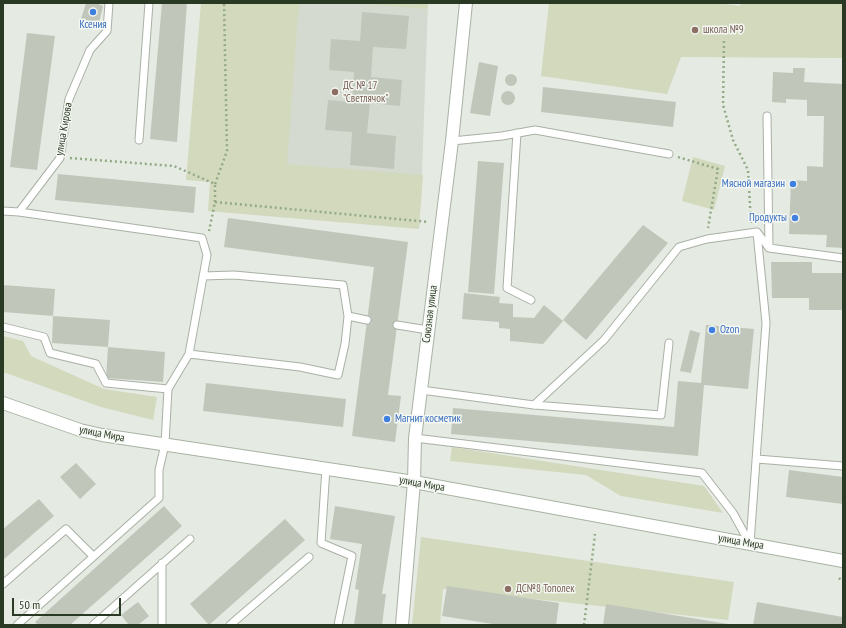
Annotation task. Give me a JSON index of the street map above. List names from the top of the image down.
{
  "streets": {
    "main road": ["Союзная улица", "улица Мира"],
    "lane": ["улица Кирова"]
  },
  "crossings": [
    ["Союзная улица", "улица Мира"]
  ],
  "places": [
    "Ксения",
    "школа №9",
    "ДС № 17 \"Светлячок\"",
    "Мясной магазин",
    "Продукты",
    "Ozon",
    "Магнит косметик",
    "ДС№8 Тополек"
  ],
  "scale_bar": "50 m"
}
